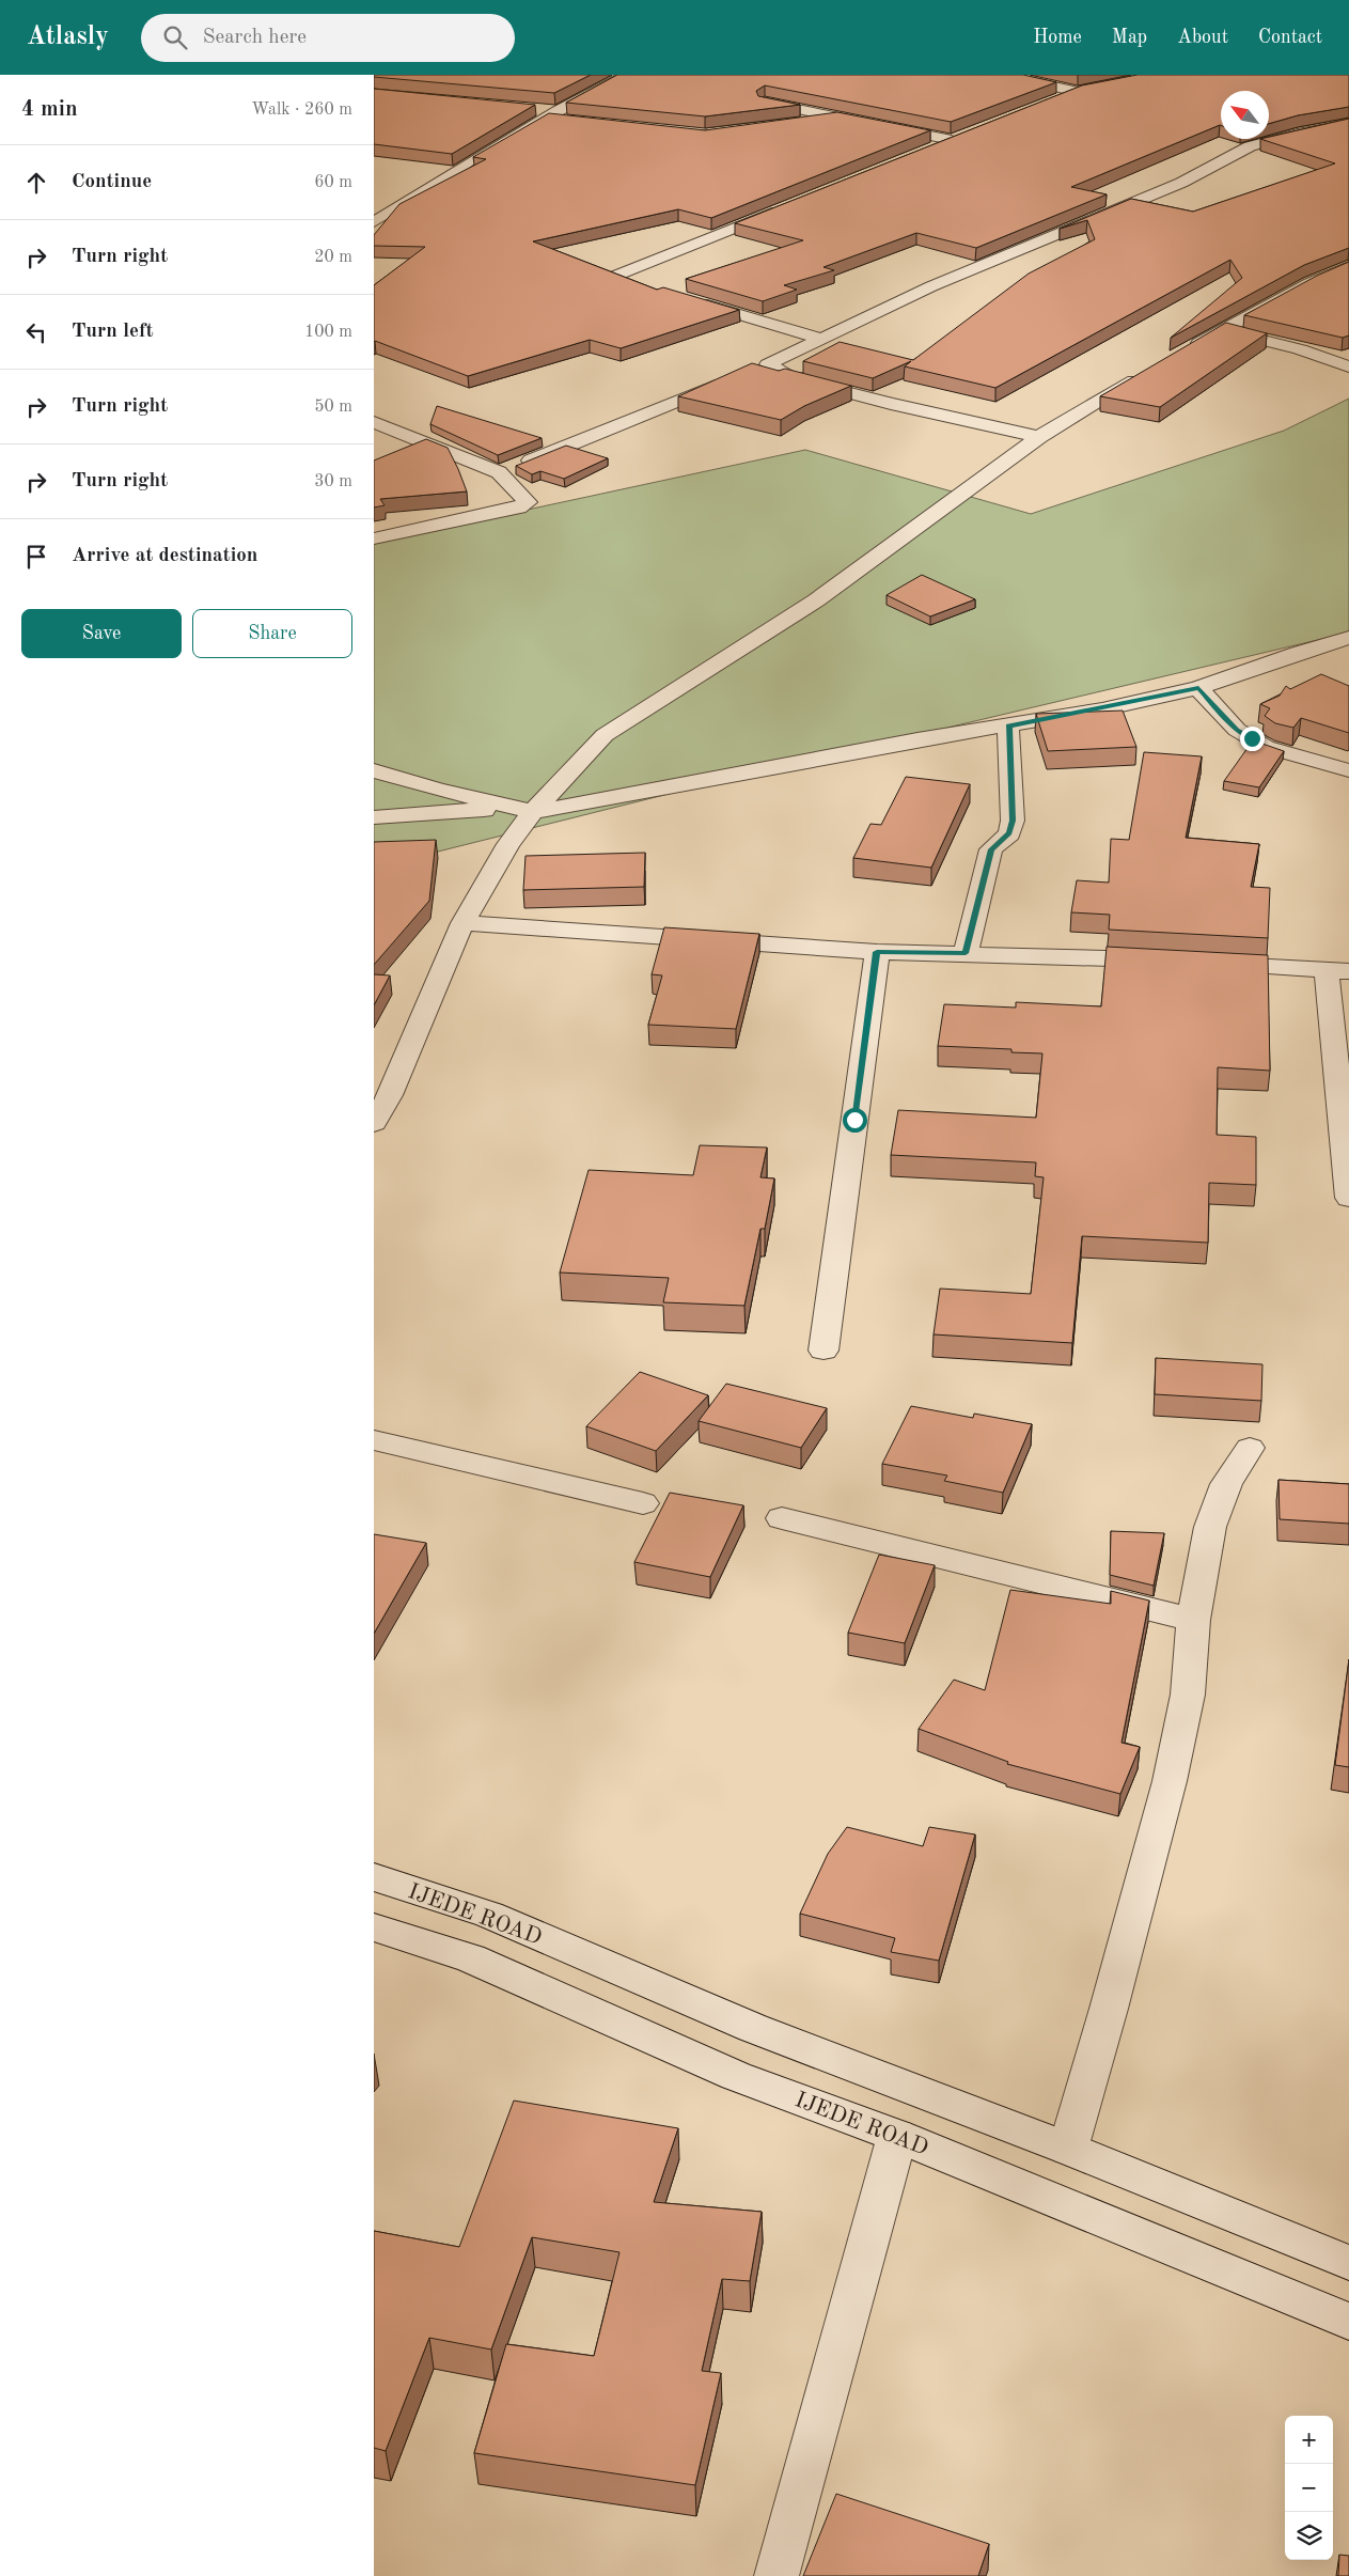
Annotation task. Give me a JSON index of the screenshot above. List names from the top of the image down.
{
  "streets": {
    "street": ["IJEDE ROAD"]
  },
  "north": "top left",
  "page": {
    "header": "Atlasly",
    "search": "Search here",
    "nav": [
      "Home",
      "Map",
      "About",
      "Contact"
    ],
    "heading": ["4 min", "Walk · 260 m"],
    "list": [
      ["Continue", "60 m"],
      ["Turn right", "20 m"],
      ["Turn left", "100 m"],
      ["Turn right", "50 m"],
      ["Turn right", "30 m"],
      "Arrive at destination"
    ],
    "buttons": ["Save", "Share"],
    "map_buttons": ["+", "−"]
  }
}
